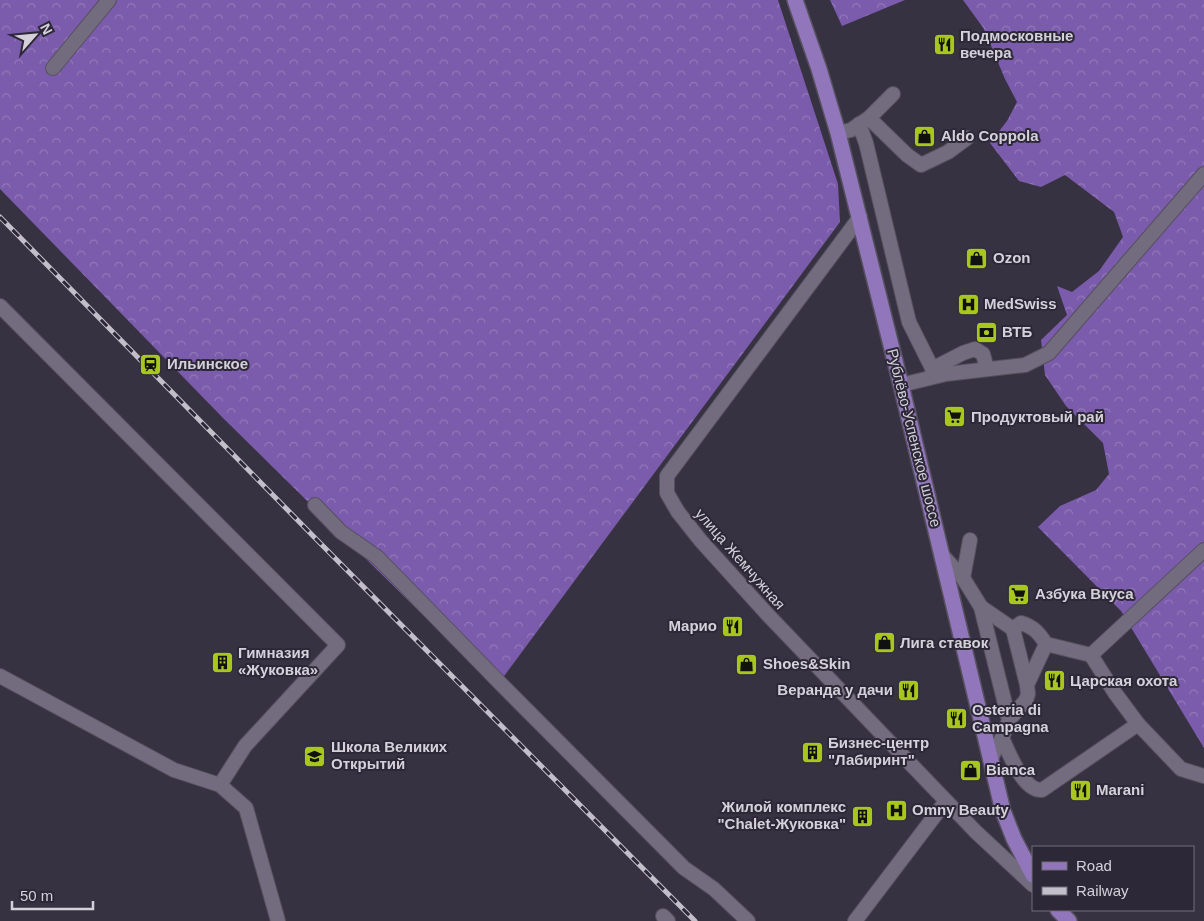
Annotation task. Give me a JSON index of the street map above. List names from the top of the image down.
{
  "streets": {
    "main road": ["Рублёво-Успенское шоссе"],
    "street": ["улица Жемчужная"]
  },
  "crossings": [
    ["Рублёво-Успенское шоссе", "улица Жемчужная"]
  ],
  "places": {
    "restaurant": [
      "Подмосковные вечера",
      "Марио",
      "Царская охота",
      "Веранда у дачи",
      "Osteria di Campagna",
      "Marani"
    ],
    "shop": [
      "Aldo Coppola",
      "Ozon",
      "Лига ставок",
      "Shoes&Skin",
      "Bianca"
    ],
    "hospital": ["MedSwiss", "Omny Beauty"],
    "bank": ["ВТБ"],
    "station": ["Ильинское"],
    "supermarket": ["Продуктовый рай", "Азбука Вкуса"],
    "building": ["Гимназия «Жуковка»", "Бизнес-центр \"Лабиринт\"", "Жилой комплекс \"Chalet-Жуковка\""],
    "school or university": ["Школа Великих Открытий"]
  },
  "legend": ["Road", "Railway"],
  "scale_bar": "50 m",
  "north": "top right"
}
